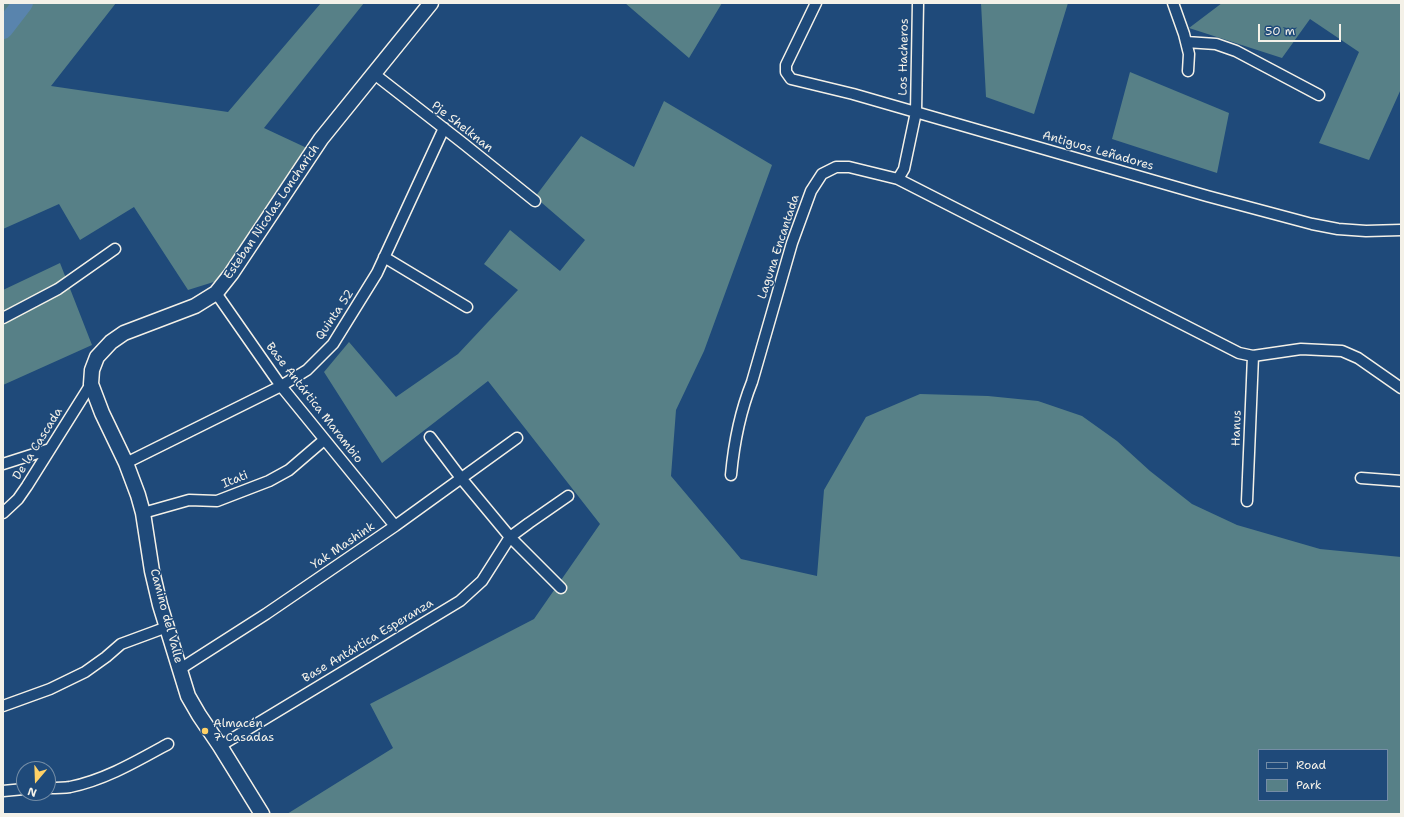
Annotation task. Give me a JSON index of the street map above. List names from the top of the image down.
{
  "streets": {
    "street": [
      "Los Hacheros",
      "Pje Shelknan",
      "Antiguos Leñadores",
      "Esteban Nicolas Loncharich",
      "Laguna Encantada",
      "Quinta 52",
      "Base Antártica Marambio",
      "Hanus",
      "De la Cascada",
      "Itati",
      "Yak Mashink",
      "Camino del Valle",
      "Base Antártica Esperanza"
    ]
  },
  "crossings": [
    ["Los Hacheros", "Antiguos Leñadores"],
    ["Pje Shelknan", "Esteban Nicolas Loncharich"],
    ["Pje Shelknan", "Quinta 52"],
    ["Esteban Nicolas Loncharich", "Base Antártica Marambio"],
    ["Esteban Nicolas Loncharich", "De la Cascada"],
    ["Esteban Nicolas Loncharich", "Camino del Valle"],
    ["Laguna Encantada", "Hanus"],
    ["Quinta 52", "Base Antártica Marambio"],
    ["Quinta 52", "Camino del Valle"],
    ["Base Antártica Marambio", "Itati"],
    ["Base Antártica Marambio", "Yak Mashink"],
    ["De la Cascada", "Camino del Valle"],
    ["Itati", "Camino del Valle"],
    ["Yak Mashink", "Camino del Valle"],
    ["Camino del Valle", "Base Antártica Esperanza"]
  ],
  "places": ["Almacén 7 Casadas"],
  "legend": ["Road", "Park"],
  "scale_bar": "50 m",
  "north": "bottom"
}
